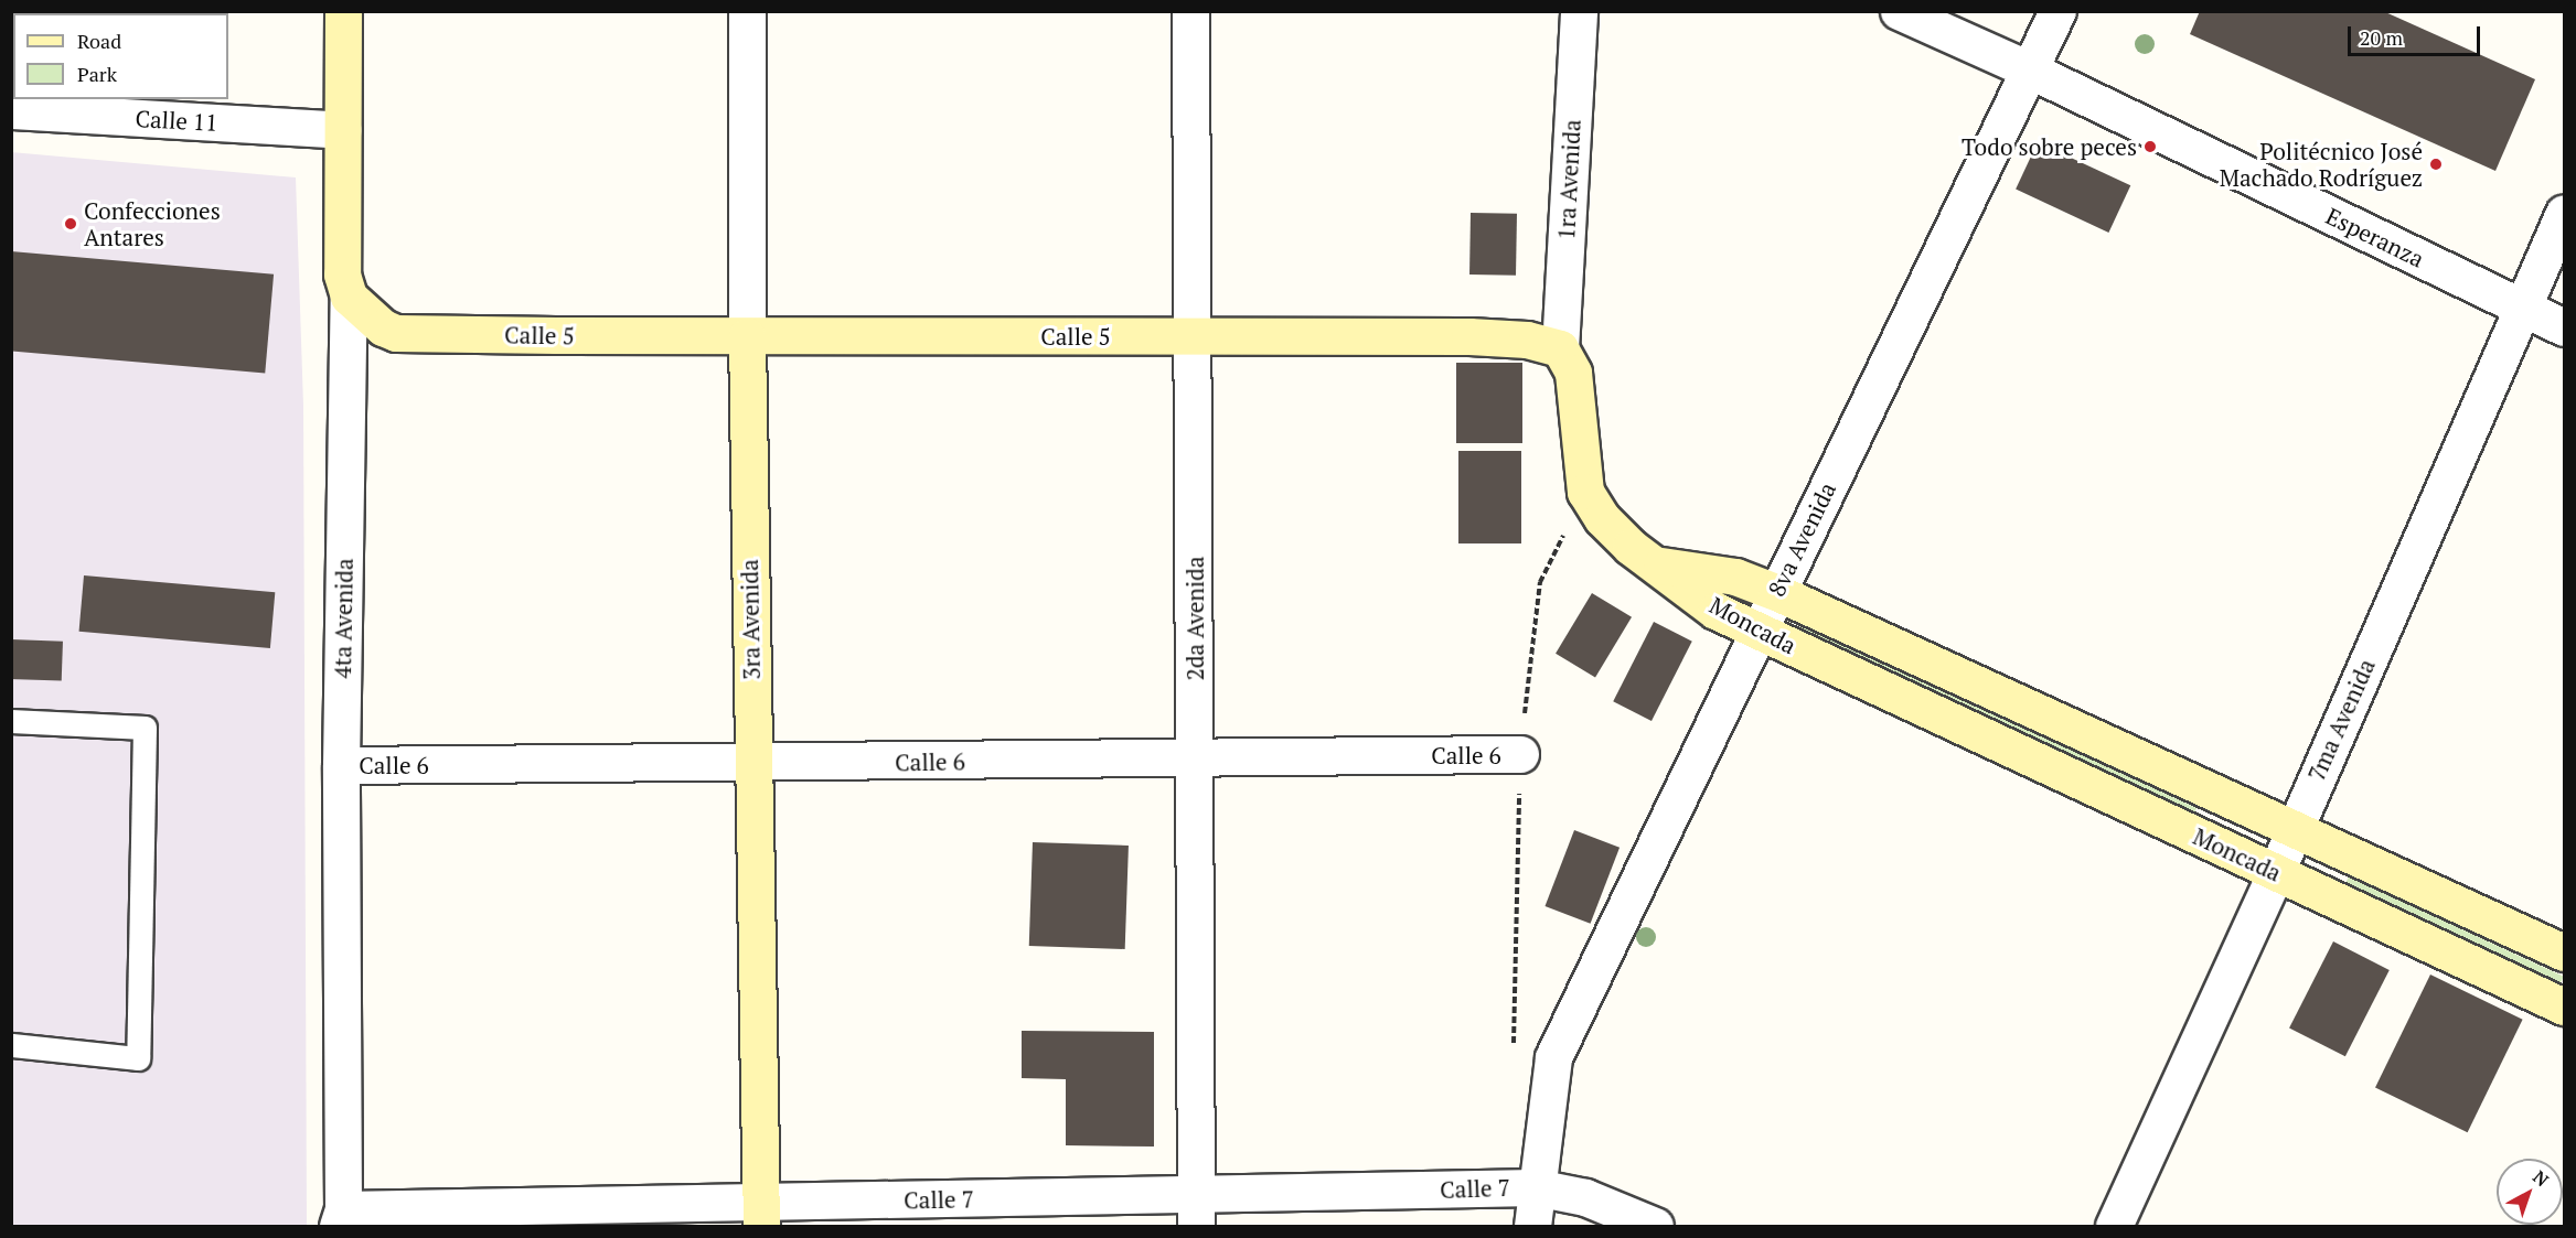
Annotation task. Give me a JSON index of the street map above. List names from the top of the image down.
{
  "streets": {
    "street": [
      "Calle 11",
      "1ra Avenida",
      "Esperanza",
      "Calle 5",
      "8va Avenida",
      "4ta Avenida",
      "2da Avenida",
      "3ra Avenida",
      "Moncada",
      "7ma Avenida",
      "Calle 6",
      "Calle 7"
    ]
  },
  "crossings": [
    ["Calle 11", "4ta Avenida"],
    ["1ra Avenida", "Calle 5"],
    ["Esperanza", "8va Avenida"],
    ["Esperanza", "7ma Avenida"],
    ["Calle 5", "4ta Avenida"],
    ["Calle 5", "2da Avenida"],
    ["Calle 5", "3ra Avenida"],
    ["8va Avenida", "Moncada"],
    ["8va Avenida", "Calle 7"],
    ["4ta Avenida", "Calle 6"],
    ["4ta Avenida", "Calle 7"],
    ["2da Avenida", "Calle 6"],
    ["2da Avenida", "Calle 7"],
    ["3ra Avenida", "Calle 6"],
    ["3ra Avenida", "Calle 7"],
    ["Moncada", "7ma Avenida"]
  ],
  "places": ["Todo sobre peces", "Politécnico José Machado Rodríguez", "Confecciones Antares"],
  "legend": ["Road", "Park"],
  "scale_bar": "20 m",
  "north": "top right"
}
